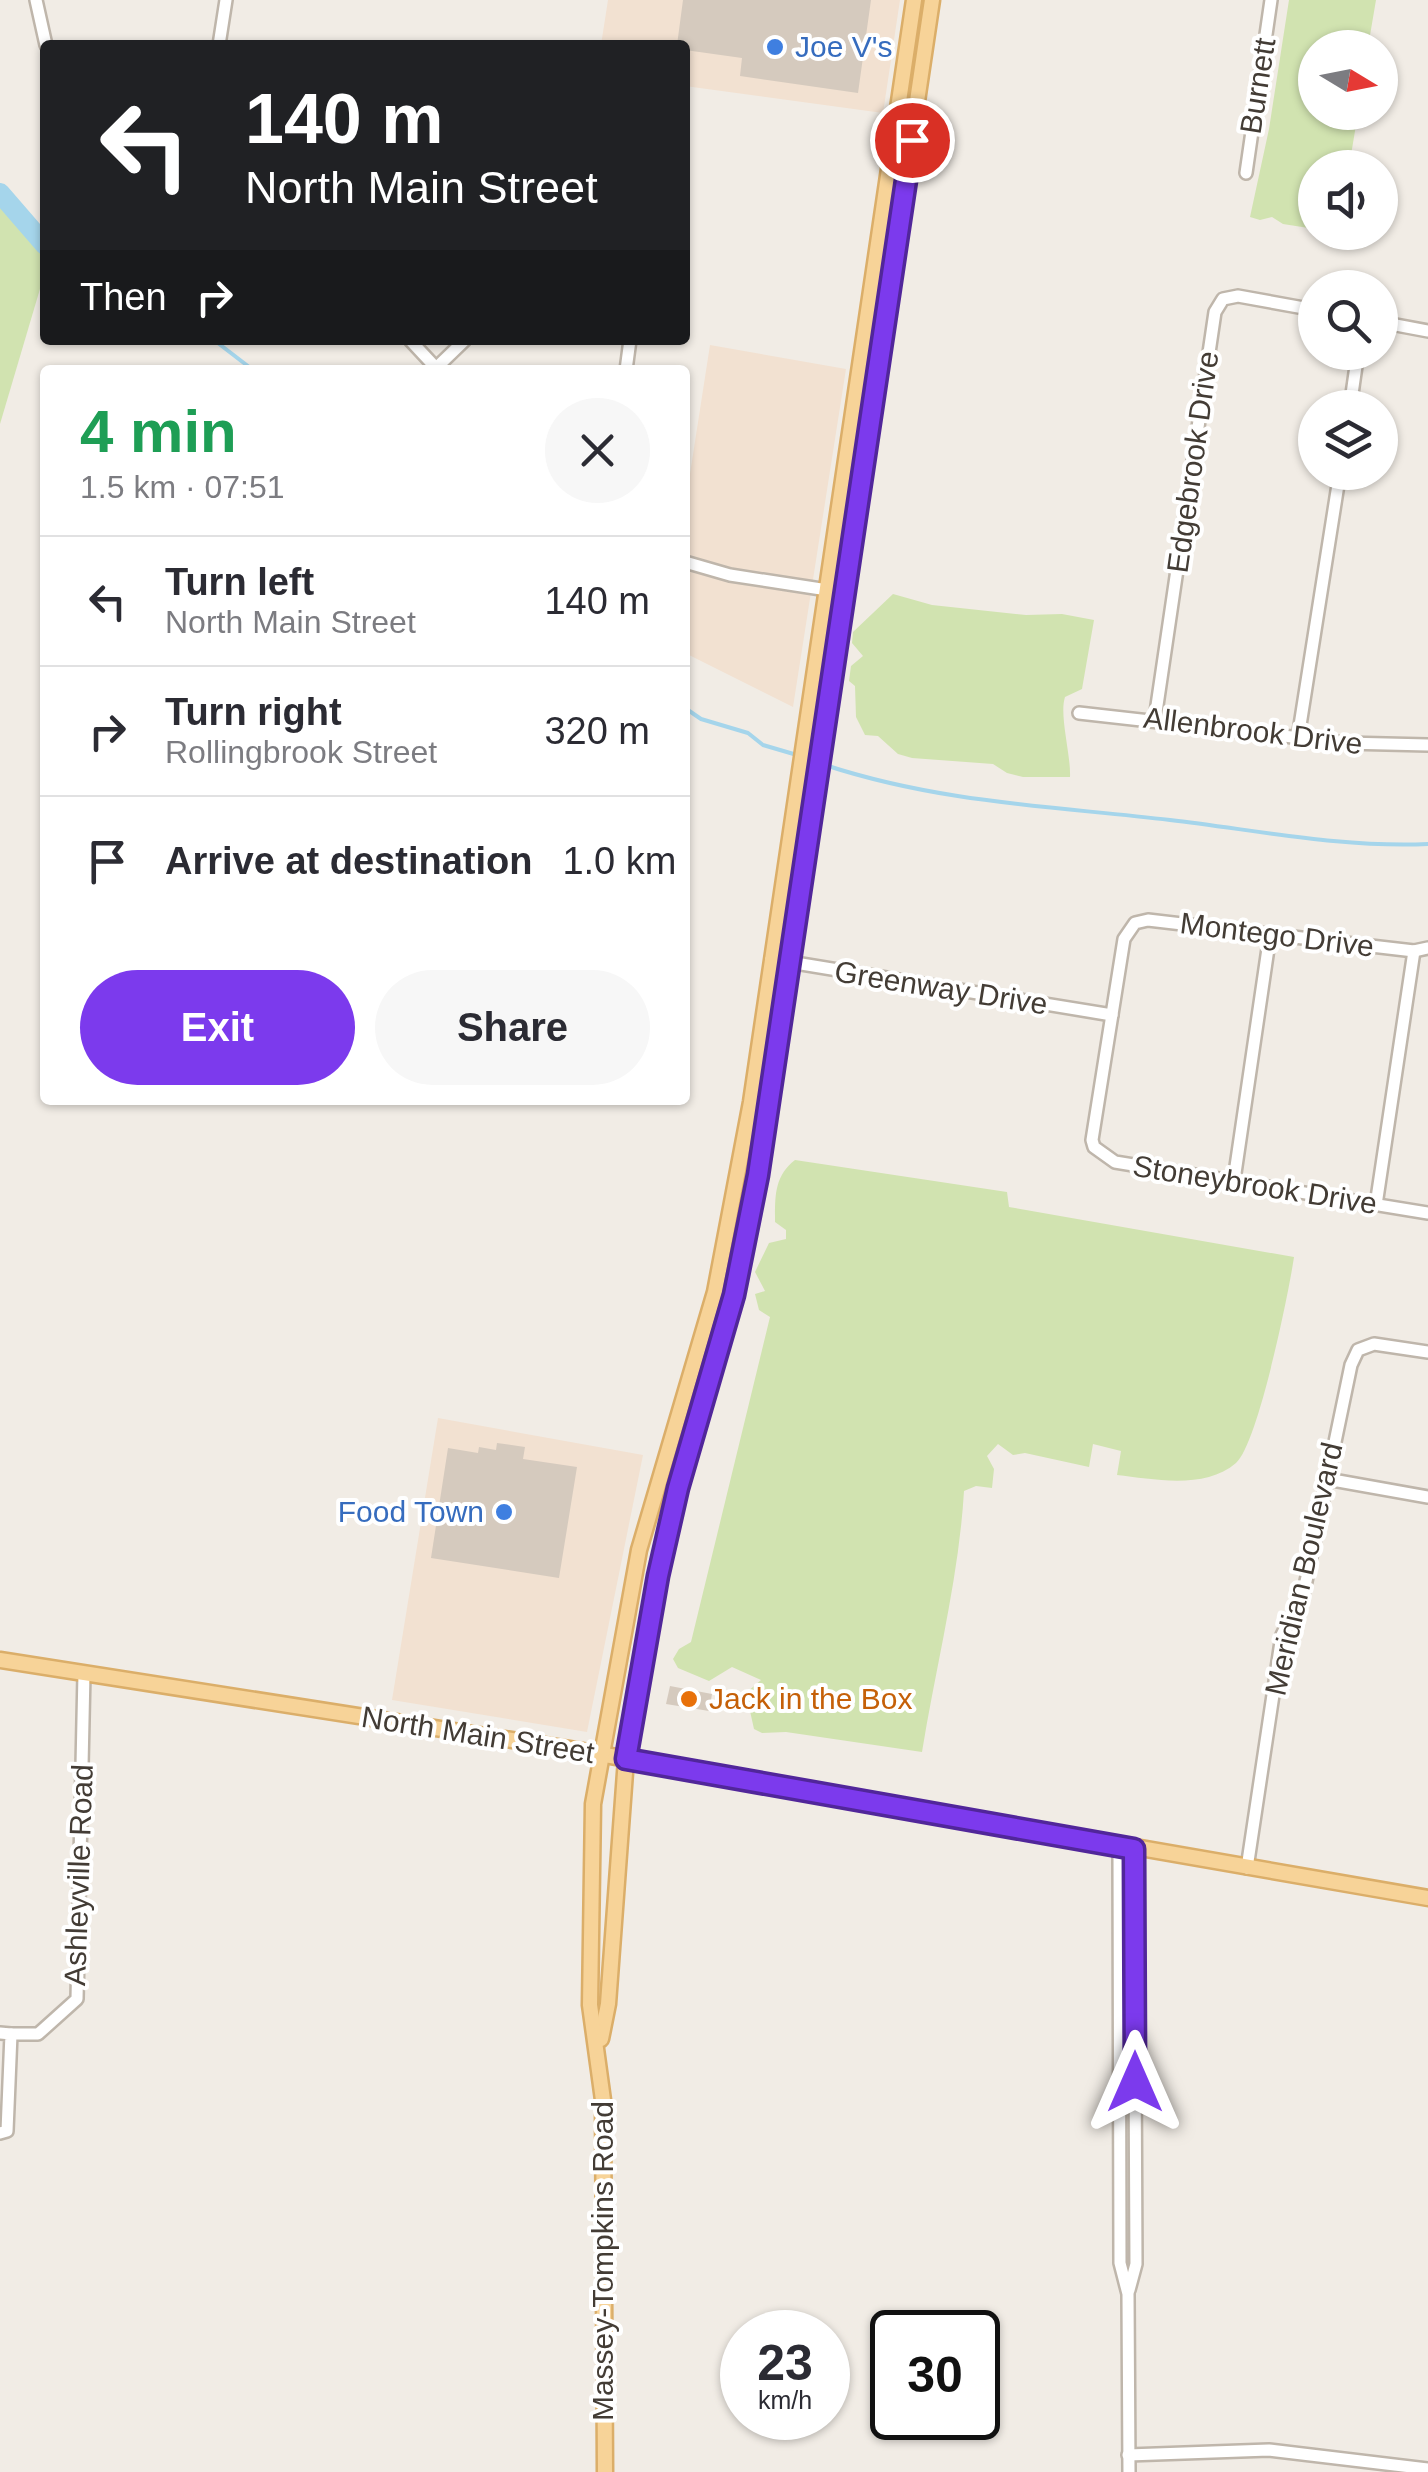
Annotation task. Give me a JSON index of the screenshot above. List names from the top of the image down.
{
  "streets": {
    "main road": ["North Main Street", "Massey-Tompkins Road"],
    "street": [
      "Burnett",
      "Edgebrook Drive",
      "Allenbrook Drive",
      "Montego Drive",
      "Greenway Drive",
      "Stoneybrook Drive",
      "Meridian Boulevard",
      "Ashleyville Road"
    ]
  },
  "crossings": [
    ["Edgebrook Drive", "Allenbrook Drive"],
    ["Montego Drive", "Greenway Drive"],
    ["Montego Drive", "Stoneybrook Drive"],
    ["Greenway Drive", "Stoneybrook Drive"],
    ["Greenway Drive", "Massey-Tompkins Road"],
    ["Meridian Boulevard", "North Main Street"],
    ["North Main Street", "Ashleyville Road"],
    ["North Main Street", "Massey-Tompkins Road"]
  ],
  "places": ["Joe V's", "Food Town", "Jack in the Box"],
  "north": "right",
  "page": {
    "turn": ["140 m", "North Main Street"],
    "then": "Then",
    "heading": ["4 min", "1.5 km · 07:51"],
    "list": [
      {
        "name": "Turn left",
        "note": "North Main Street",
        "value": "140 m"
      },
      {
        "name": "Turn right",
        "note": "Rollingbrook Street",
        "value": "320 m"
      },
      {
        "name": "Arrive at destination",
        "value": "1.0 km"
      }
    ],
    "buttons": ["Exit", "Share"],
    "speed": "23 km/h",
    "limit": "30"
  }
}
